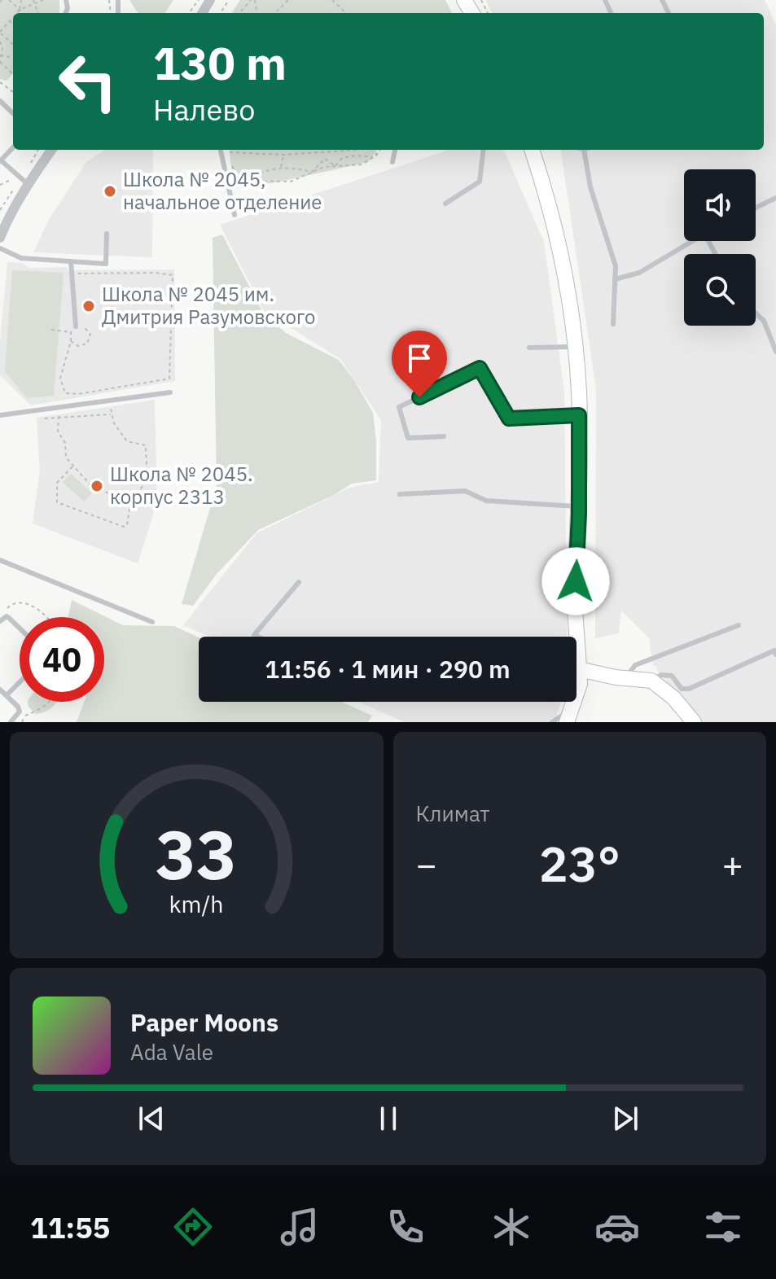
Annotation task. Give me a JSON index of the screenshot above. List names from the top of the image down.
{
  "places": ["Школа № 2045, начальное отделение", "Школа № 2045 им. Дмитрия Разумовского", "Школа № 2045. корпус 2313"],
  "page": {
    "turn": ["130 m", "Налево"],
    "limit": "40",
    "trip": "11:56 · 1 мин · 290 m",
    "tile": "Климат",
    "heat": ["−", "23°", "+"],
    "song": ["Paper Moons", "Ada Vale"],
    "tabs": "11:55",
    "gauge": ["33", "km/h"]
  }
}
